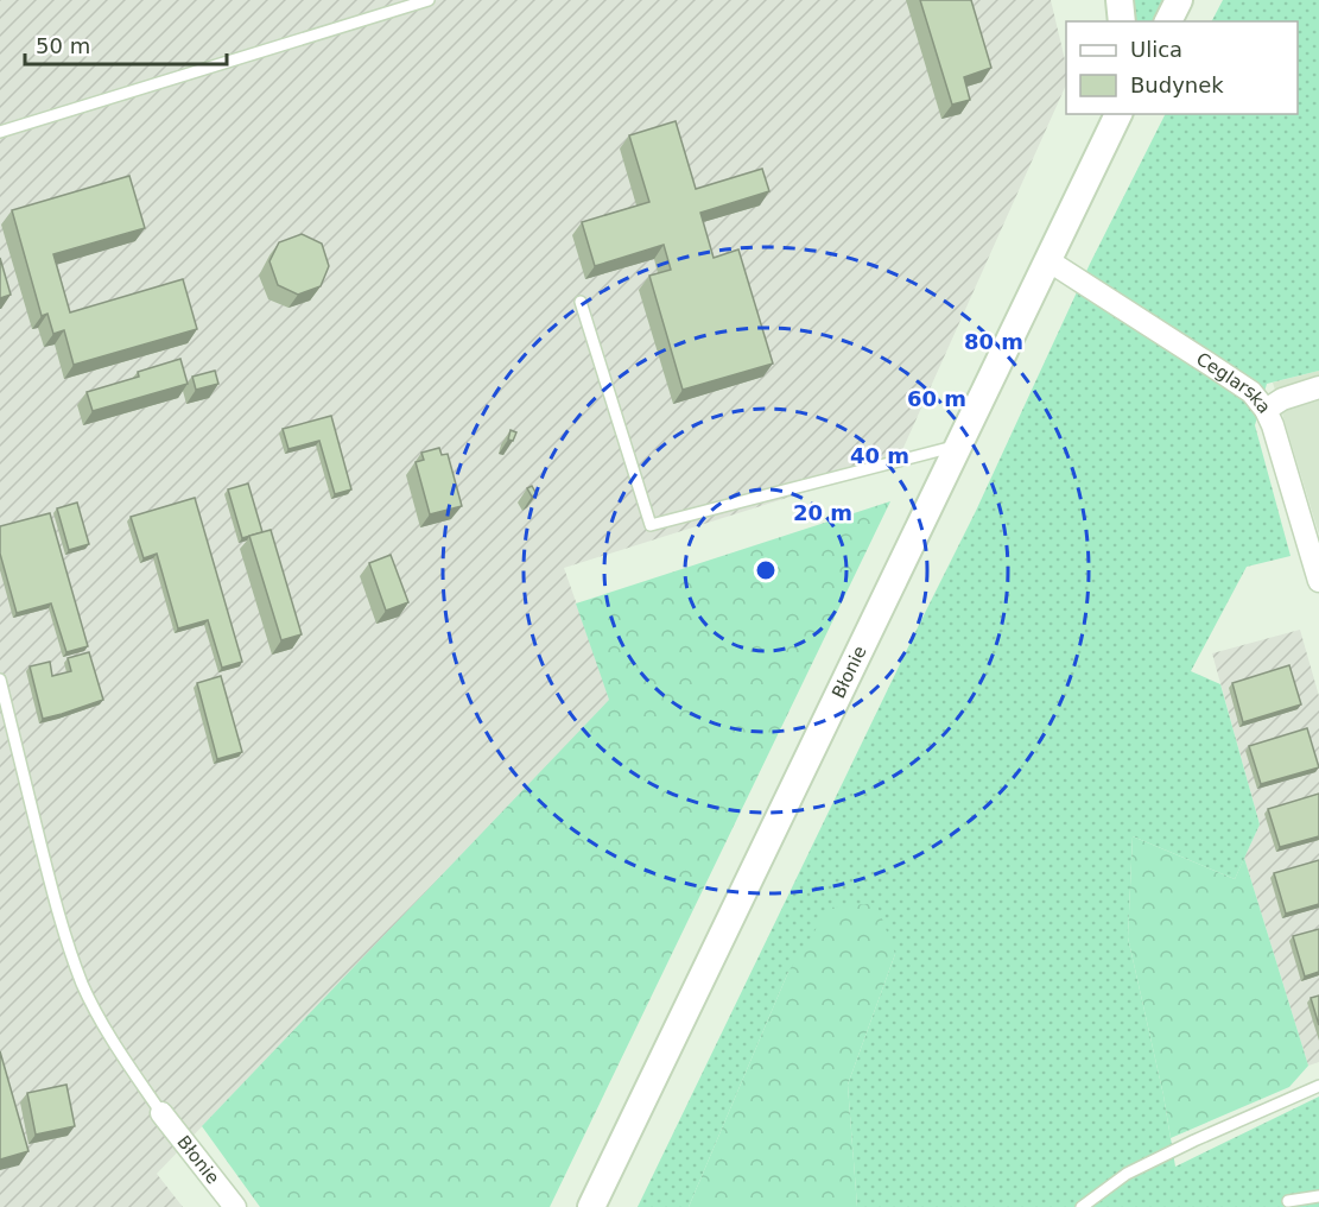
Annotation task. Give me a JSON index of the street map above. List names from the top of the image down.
{
  "streets": {
    "street": ["Ceglarska", "Błonie"]
  },
  "crossings": [
    ["Ceglarska", "Błonie"]
  ],
  "legend": ["Ulica", "Budynek"],
  "scale_bar": "50 m",
  "rings": [
    "80 m",
    "60 m",
    "40 m",
    "20 m"
  ]
}
